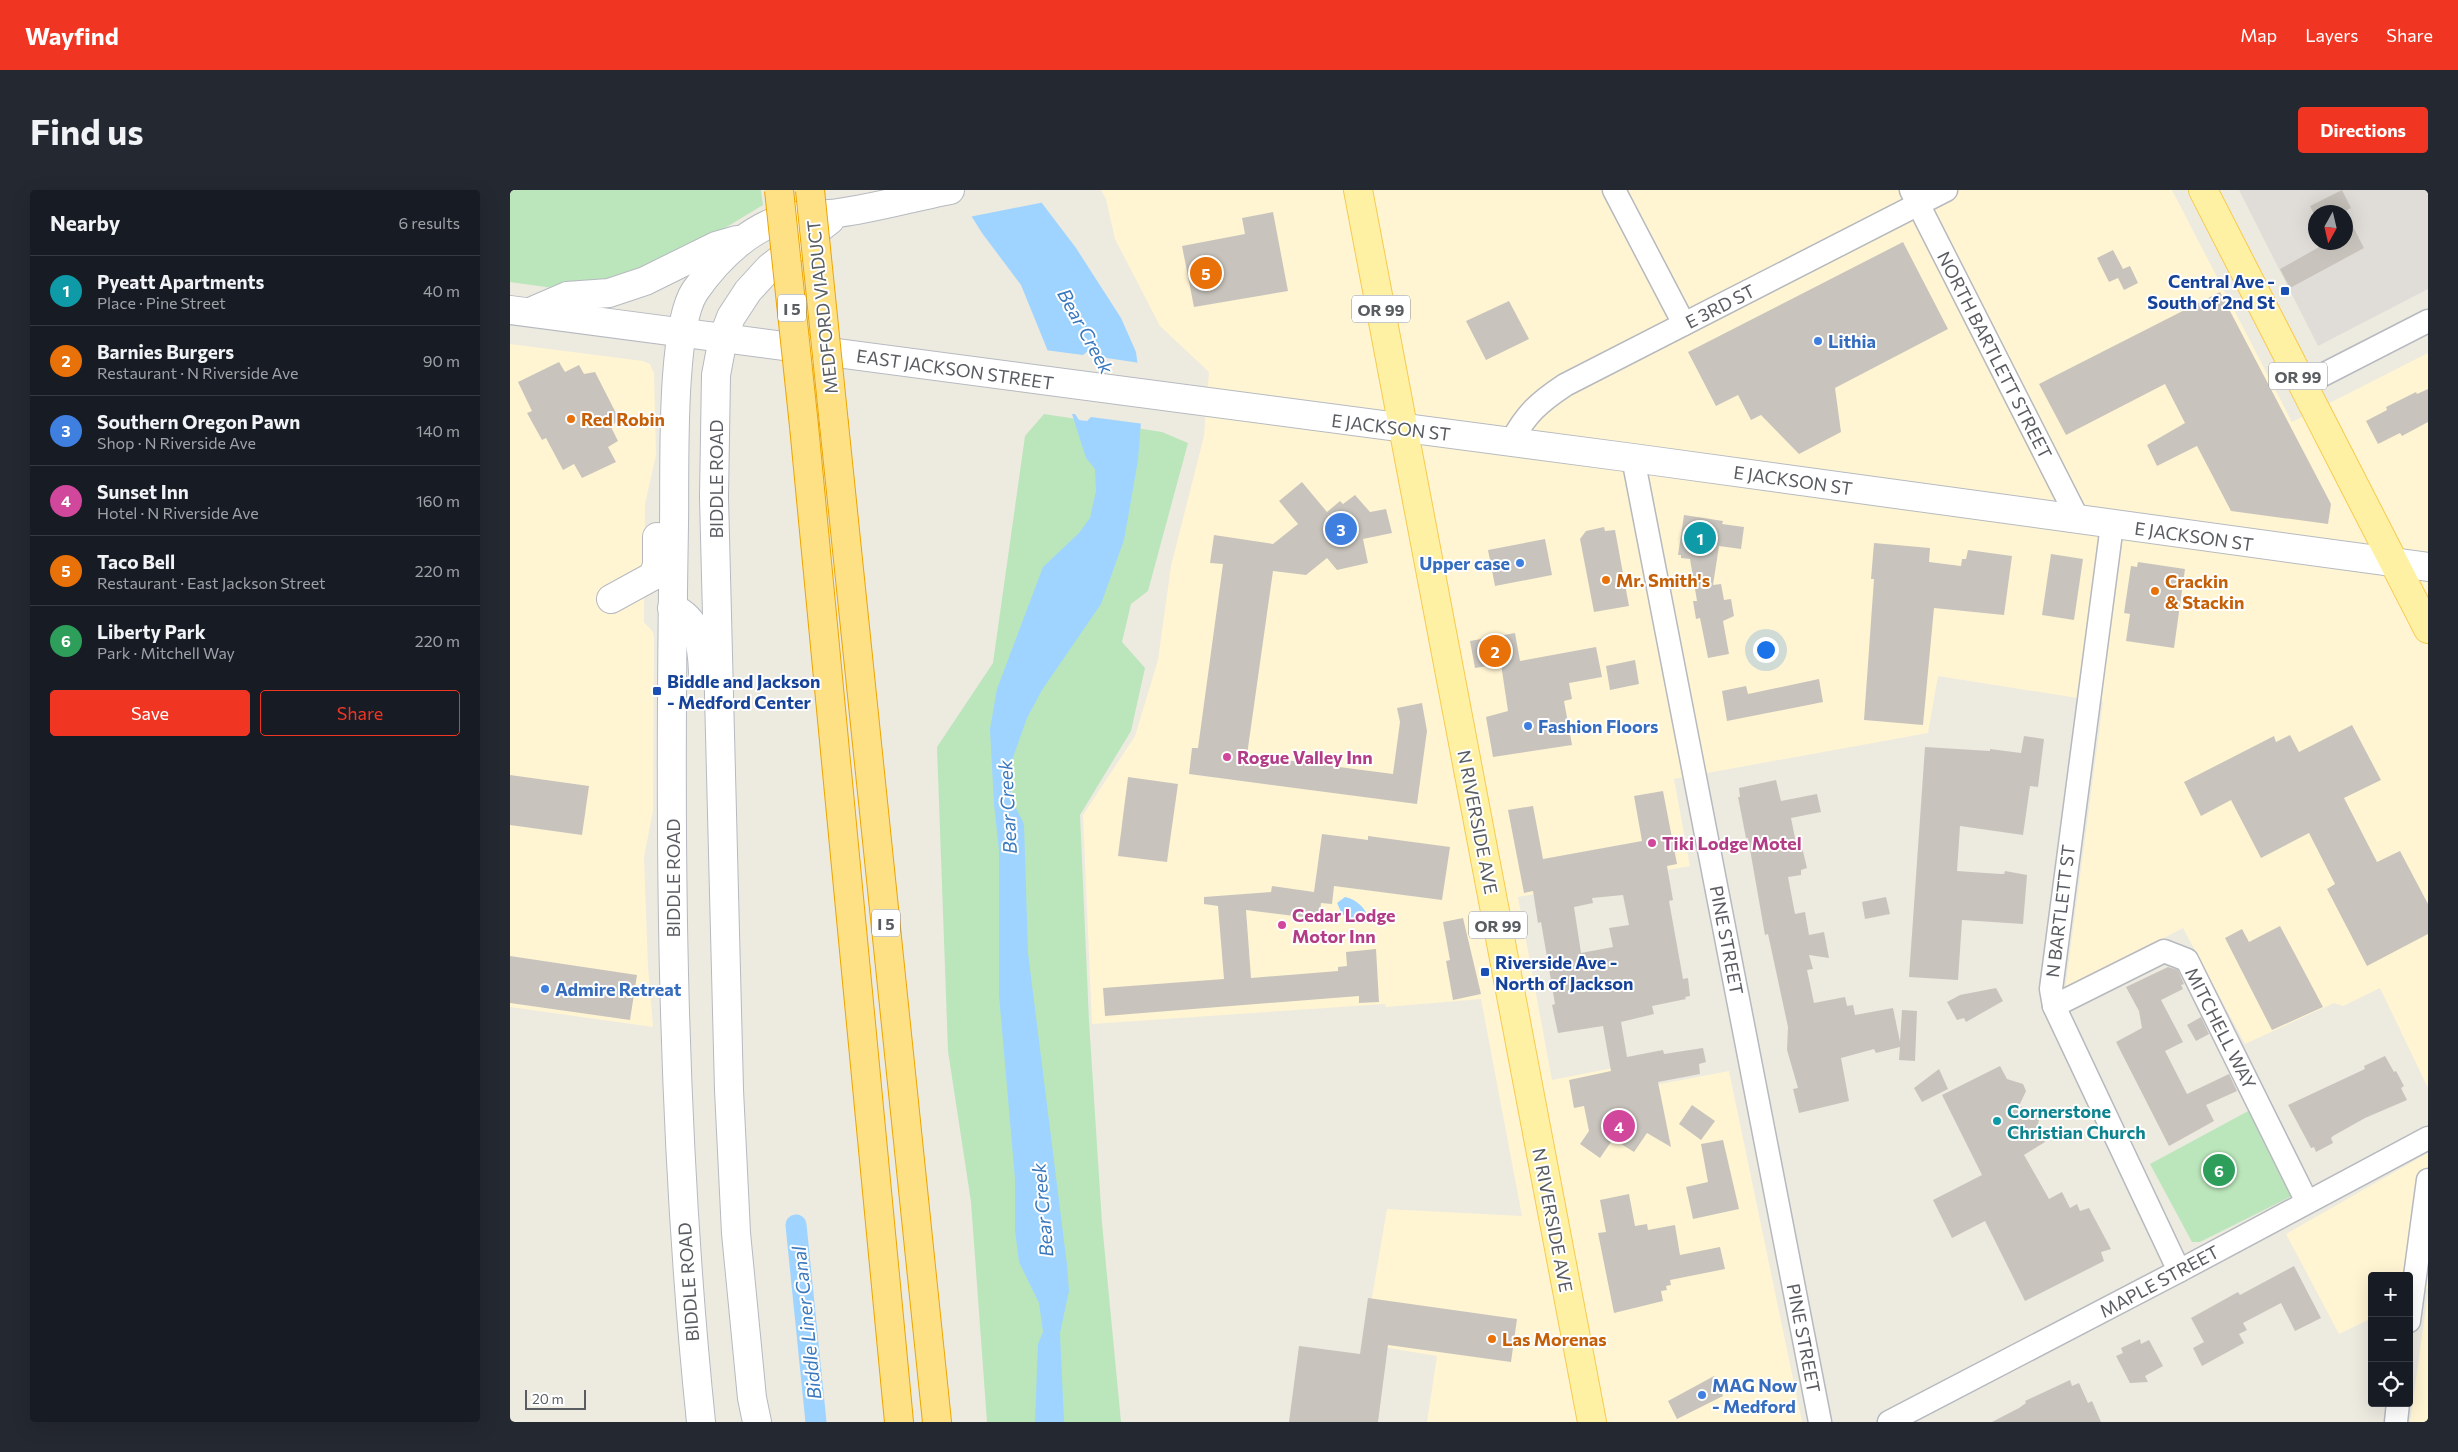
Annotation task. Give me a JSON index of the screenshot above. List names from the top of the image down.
{
  "streets": {
    "highway": ["MEDFORD VIADUCT", "I 5"],
    "main road": [
      "OR 99",
      "EAST JACKSON STREET",
      "E JACKSON ST",
      "BIDDLE ROAD",
      "N RIVERSIDE AVE"
    ],
    "street": [
      "E 3RD ST",
      "NORTH BARTLETT STREET",
      "N BARTLETT ST",
      "PINE STREET",
      "MITCHELL WAY",
      "MAPLE STREET"
    ]
  },
  "crossings": [
    ["E 3RD ST", "NORTH BARTLETT STREET"],
    ["E 3RD ST", "E JACKSON ST"],
    ["OR 99", "E JACKSON ST"],
    ["OR 99", "N RIVERSIDE AVE"],
    ["NORTH BARTLETT STREET", "E JACKSON ST"],
    ["EAST JACKSON STREET", "E JACKSON ST"],
    ["EAST JACKSON STREET", "BIDDLE ROAD"],
    ["E JACKSON ST", "N RIVERSIDE AVE"],
    ["E JACKSON ST", "N BARTLETT ST"],
    ["E JACKSON ST", "PINE STREET"],
    ["N BARTLETT ST", "MITCHELL WAY"],
    ["N BARTLETT ST", "MAPLE STREET"],
    ["MITCHELL WAY", "MAPLE STREET"]
  ],
  "water": ["Bear Creek", "Biddle Liner Canal"],
  "places": {
    "transit": ["Central Ave - South of 2nd St", "Biddle and Jackson - Medford Center", "Riverside Ave - North of Jackson"],
    "other": [
      "Lithia",
      "Red Robin",
      "Upper case",
      "Mr. Smith's",
      "Crackin & Stackin",
      "Fashion Floors",
      "Rogue Valley Inn",
      "Tiki Lodge Motel",
      "Cedar Lodge Motor Inn",
      "Admire Retreat",
      "Cornerstone Christian Church",
      "Las Morenas",
      "MAG Now - Medford"
    ]
  },
  "scale_bar": "20 m",
  "north": "bottom",
  "page": {
    "header": "Wayfind",
    "nav": ["Map", "Layers", "Share"],
    "buttons": [
      "Directions",
      ["Save", "Share"]
    ],
    "title": "Find us",
    "heading": ["Nearby", "6 results"],
    "list": [
      {
        "mark": "1",
        "name": "Pyeatt Apartments",
        "note": "Place · Pine Street",
        "value": "40 m"
      },
      {
        "mark": "2",
        "name": "Barnies Burgers",
        "note": "Restaurant · N Riverside Ave",
        "value": "90 m"
      },
      {
        "mark": "3",
        "name": "Southern Oregon Pawn",
        "note": "Shop · N Riverside Ave",
        "value": "140 m"
      },
      {
        "mark": "4",
        "name": "Sunset Inn",
        "note": "Hotel · N Riverside Ave",
        "value": "160 m"
      },
      {
        "mark": "5",
        "name": "Taco Bell",
        "note": "Restaurant · East Jackson Street",
        "value": "220 m"
      },
      {
        "mark": "6",
        "name": "Liberty Park",
        "note": "Park · Mitchell Way",
        "value": "220 m"
      }
    ],
    "pins": [
      "5",
      "3",
      "1",
      "2",
      "4",
      "6"
    ],
    "map_buttons": ["+", "−"],
    "scale": "20 m"
  }
}
